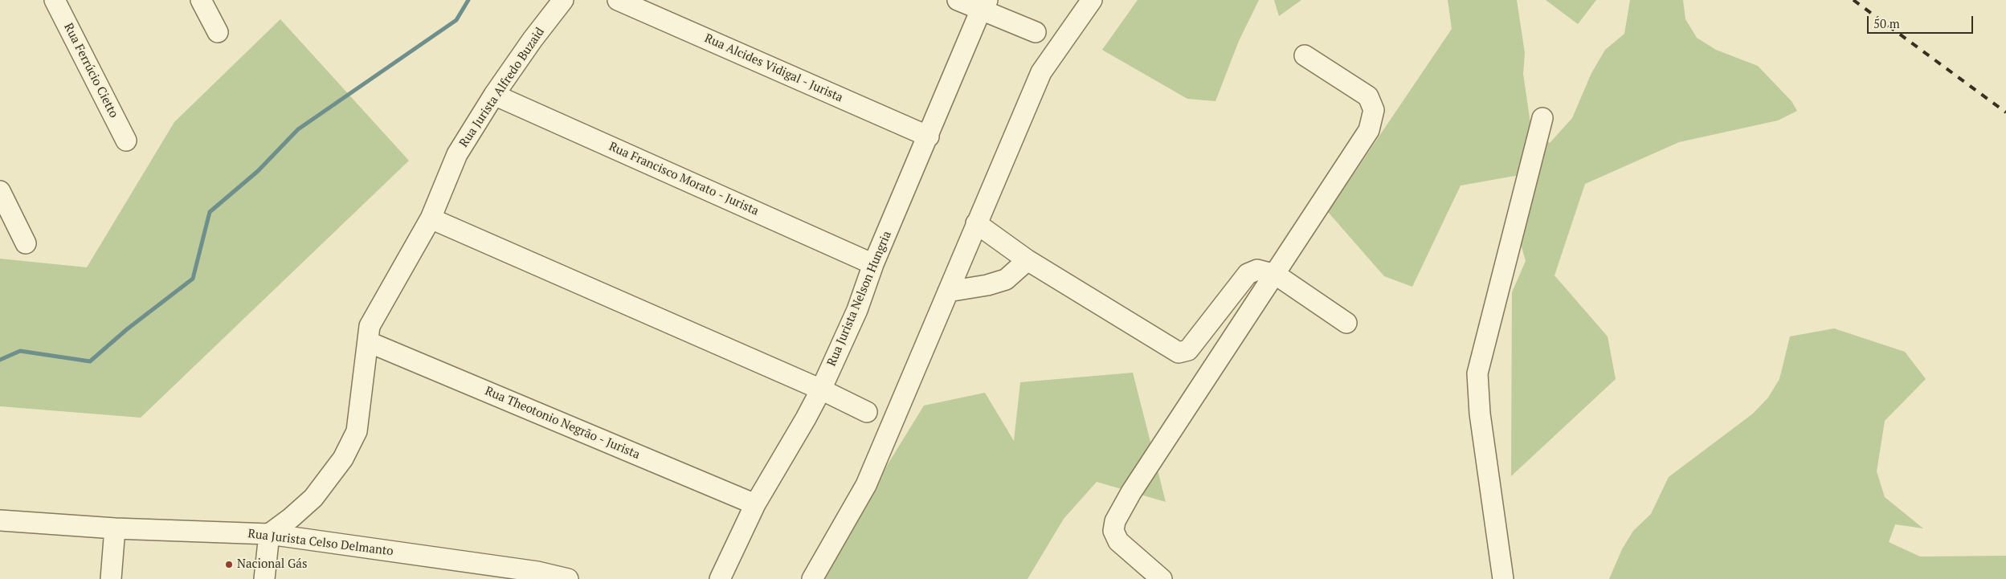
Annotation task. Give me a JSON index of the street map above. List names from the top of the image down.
{
  "streets": {
    "street": [
      "Rua Alcides Vidigal - Jurista",
      "Rua Ferrúcio Cietto",
      "Rua Jurista Alfredo Buzaid",
      "Rua Francisco Morato - Jurista",
      "Rua Jurista Nelson Hungria",
      "Rua Theotonio Negrão - Jurista",
      "Rua Jurista Celso Delmanto"
    ]
  },
  "crossings": [
    ["Rua Alcides Vidigal - Jurista", "Rua Jurista Nelson Hungria"],
    ["Rua Jurista Alfredo Buzaid", "Rua Francisco Morato - Jurista"],
    ["Rua Jurista Alfredo Buzaid", "Rua Theotonio Negrão - Jurista"],
    ["Rua Jurista Alfredo Buzaid", "Rua Jurista Celso Delmanto"],
    ["Rua Francisco Morato - Jurista", "Rua Jurista Nelson Hungria"],
    ["Rua Jurista Nelson Hungria", "Rua Theotonio Negrão - Jurista"]
  ],
  "places": ["Nacional Gás"],
  "scale_bar": "50 m"
}
